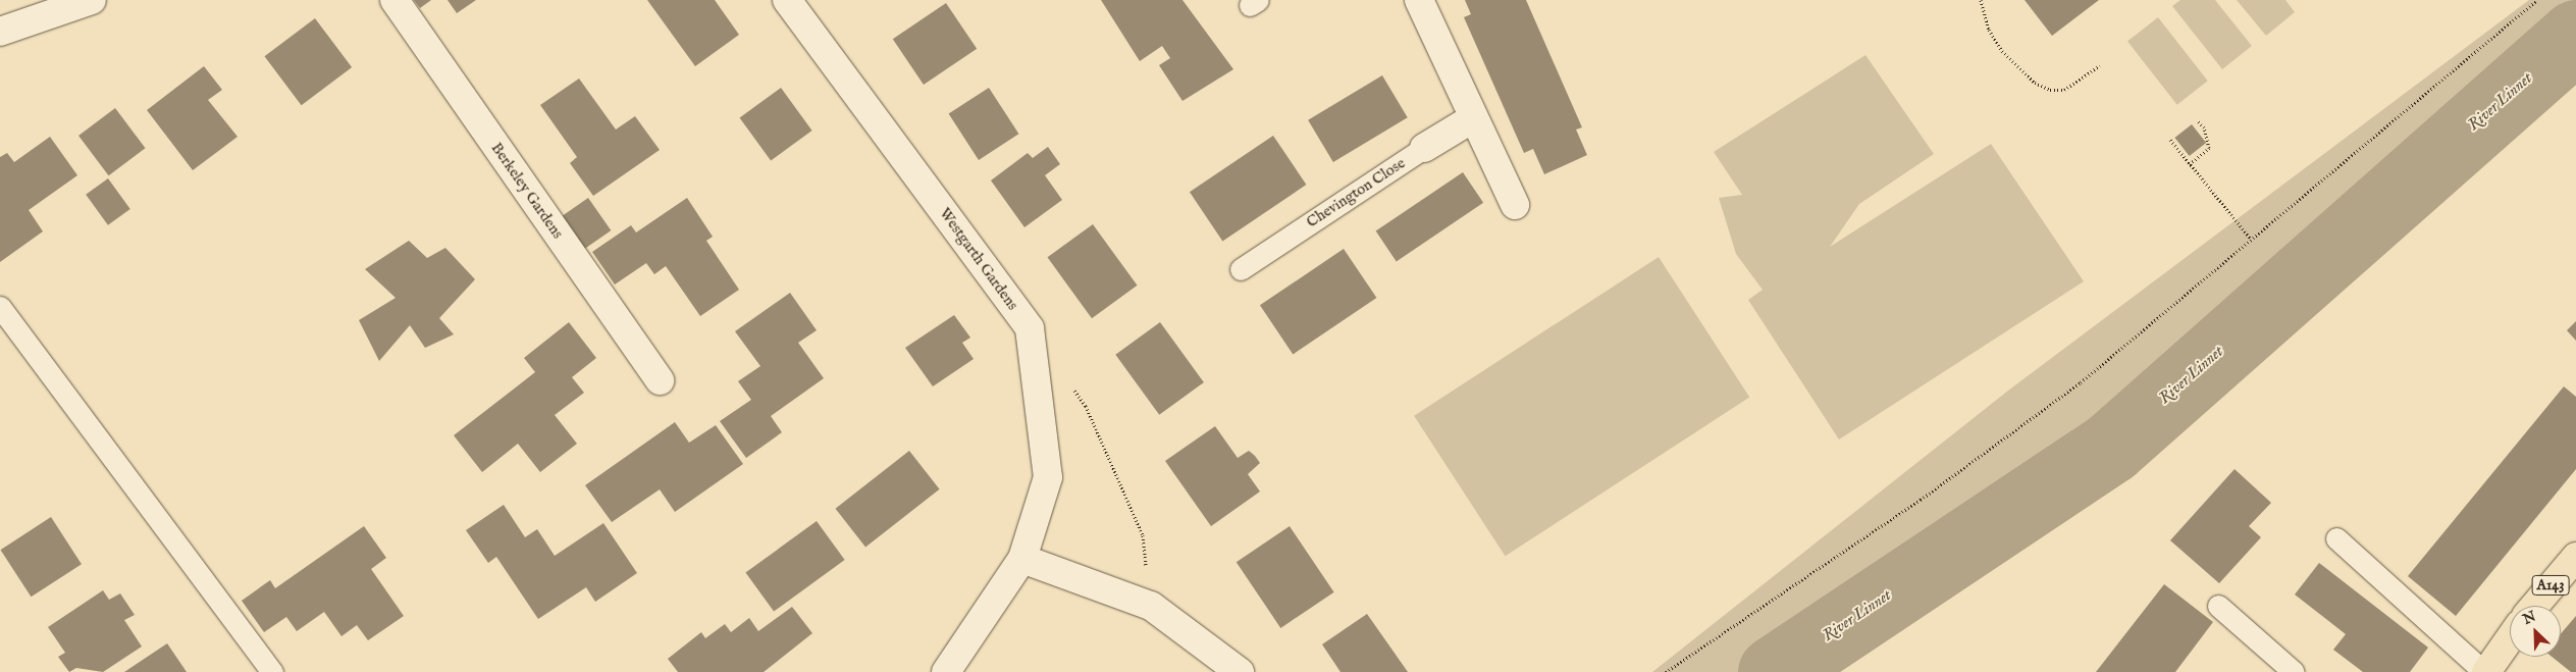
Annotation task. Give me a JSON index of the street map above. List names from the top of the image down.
{
  "streets": {
    "main road": ["A143"],
    "street": ["Berkeley Gardens", "Chevington Close", "Westgarth Gardens"]
  },
  "water": ["River Linnet"],
  "north": "top left"
}
